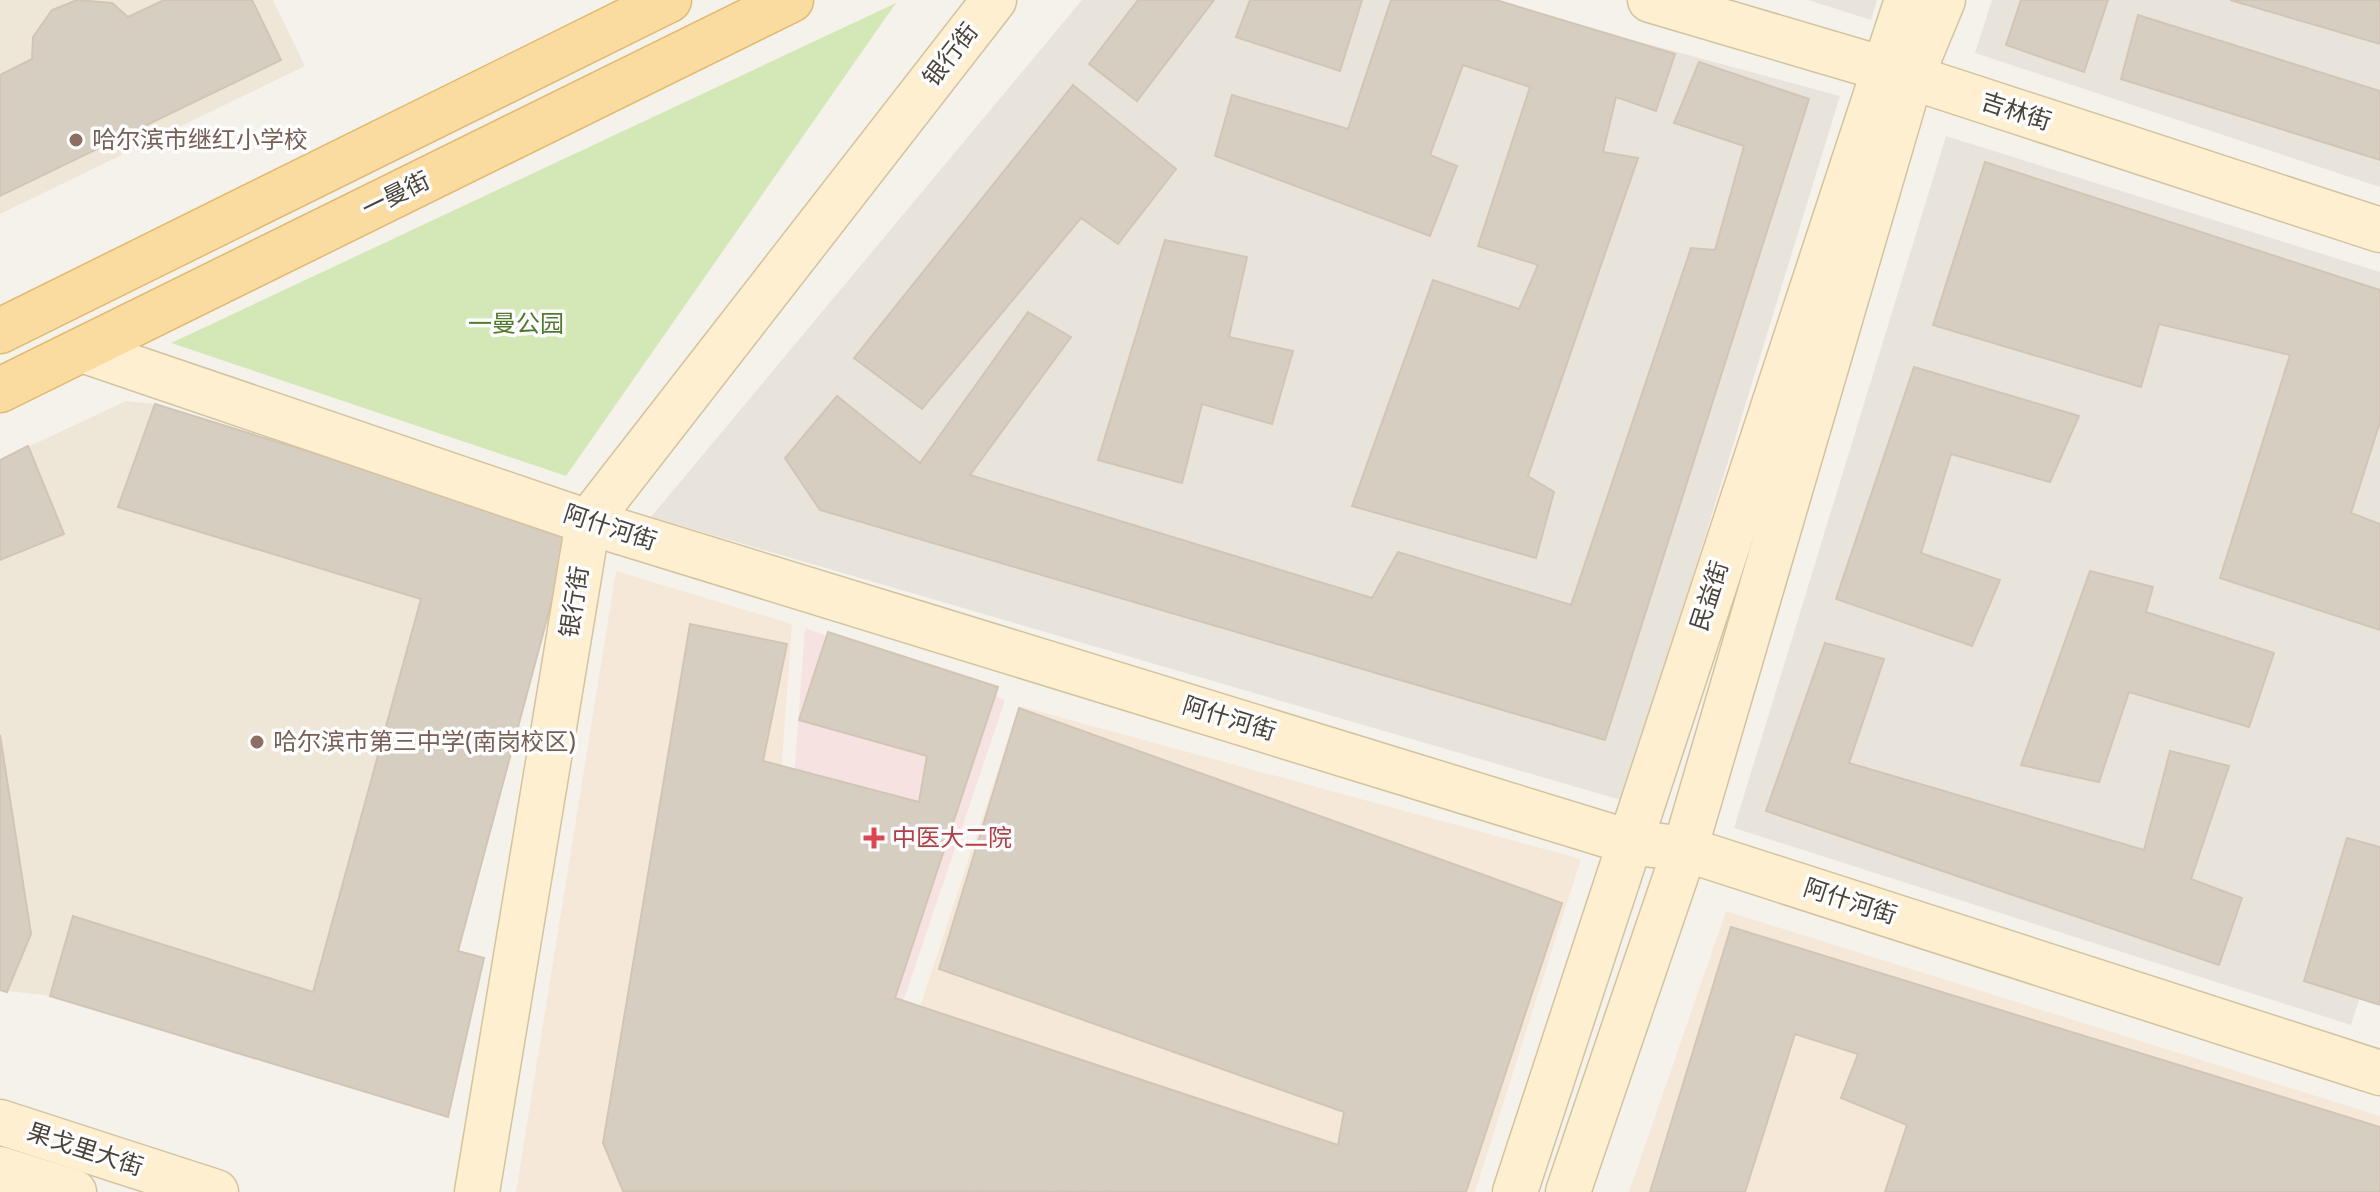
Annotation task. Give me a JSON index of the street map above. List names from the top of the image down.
{
  "streets": {
    "main road": ["一曼街"],
    "street": [
      "银行街",
      "吉林街",
      "阿什河街",
      "民益街",
      "果戈里大街"
    ]
  },
  "crossings": [
    ["银行街", "阿什河街"],
    ["吉林街", "民益街"],
    ["一曼街", "阿什河街"],
    ["阿什河街", "民益街"]
  ],
  "parks": ["一曼公园"],
  "places": {
    "other": ["哈尔滨市继红小学校", "哈尔滨市第三中学(南岗校区)"],
    "health": ["中医大二院"]
  }
}
